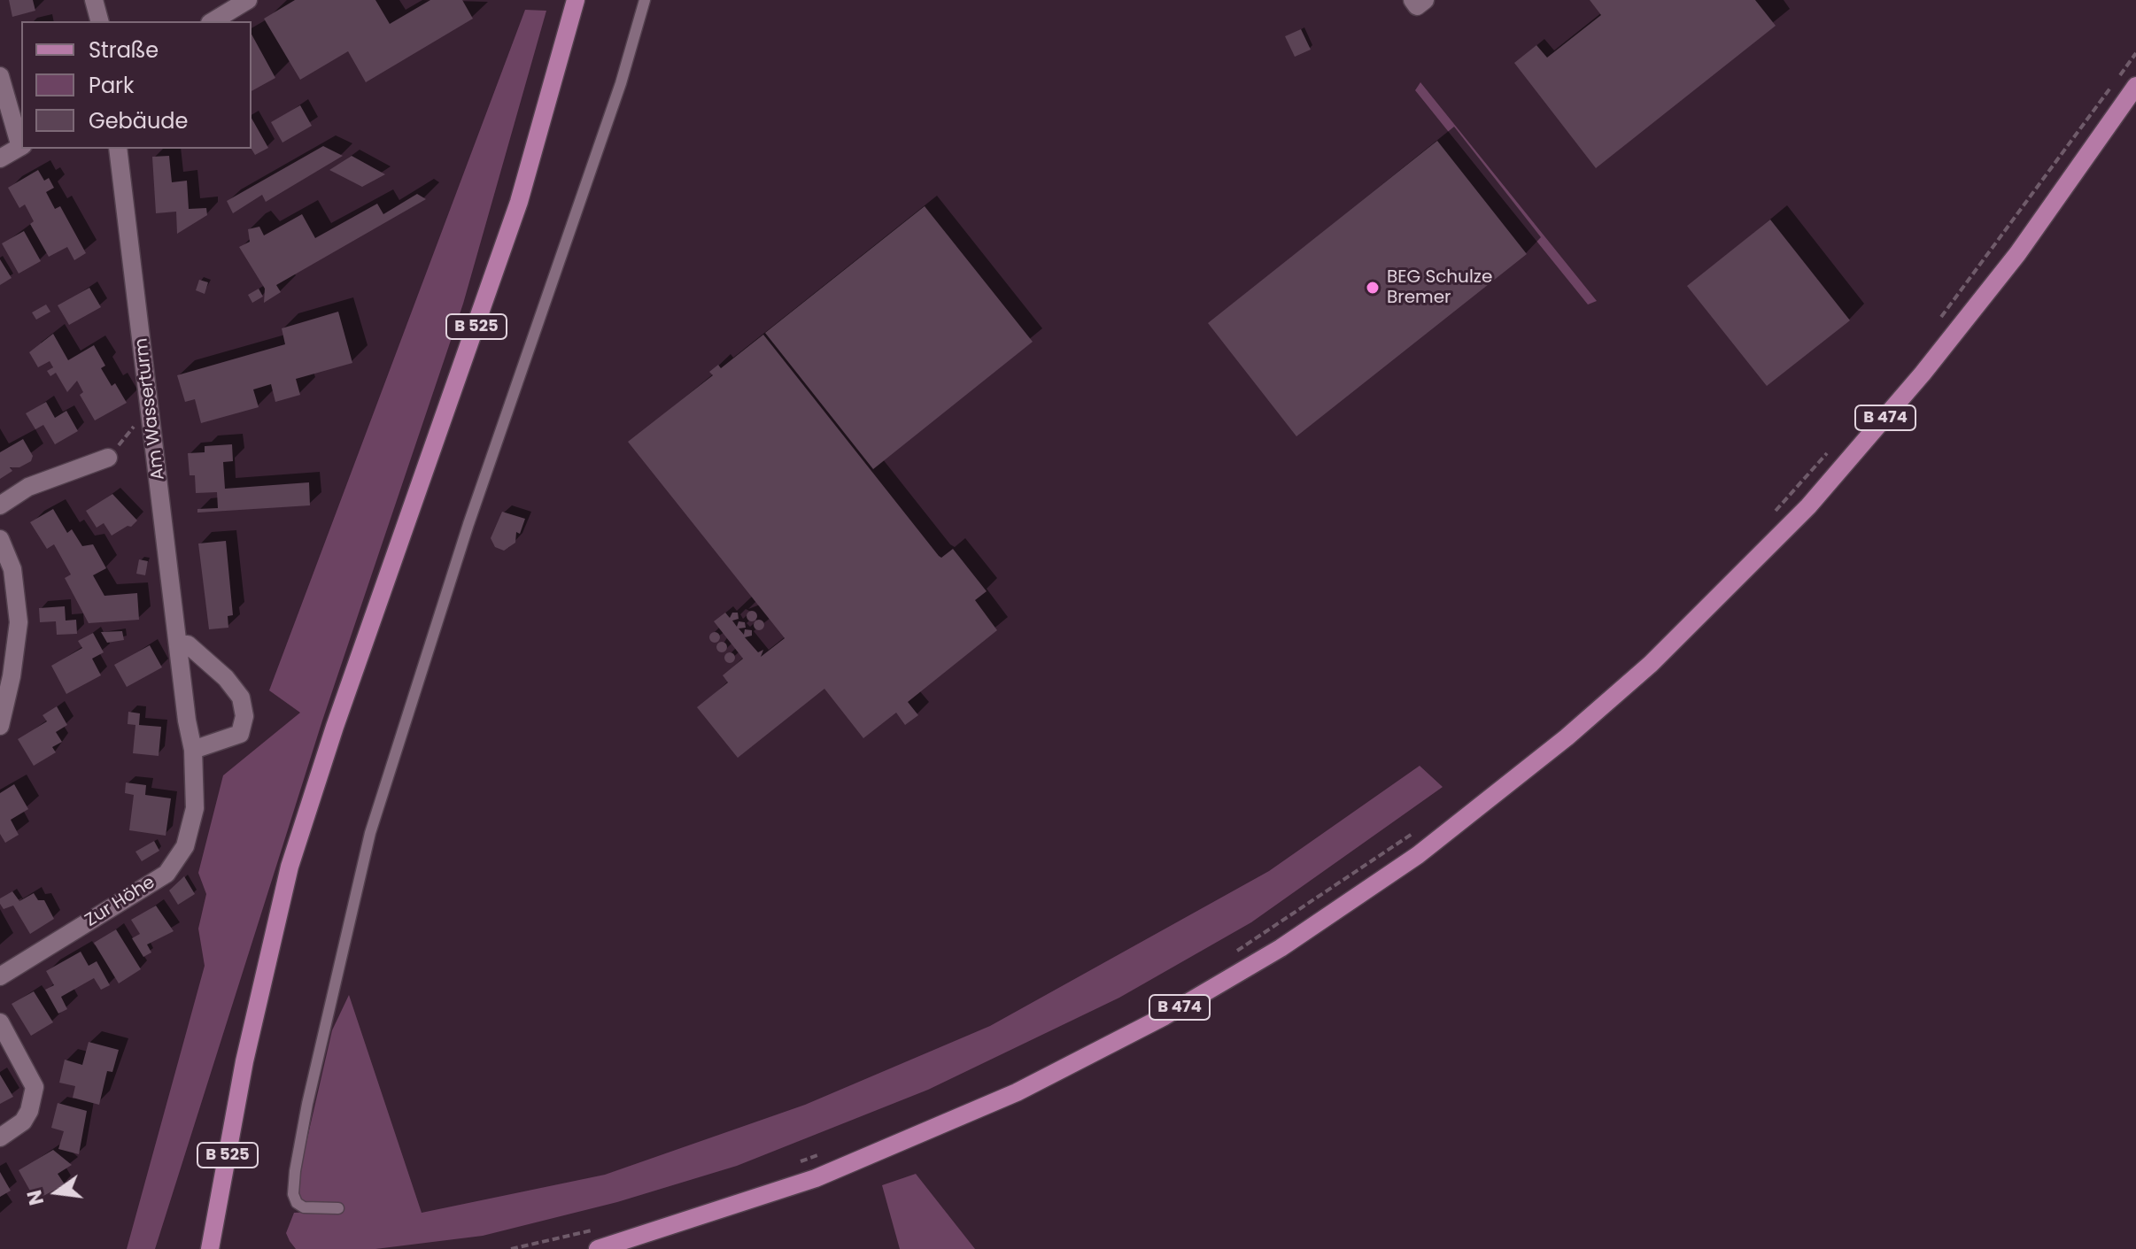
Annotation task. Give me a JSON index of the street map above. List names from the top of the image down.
{
  "streets": {
    "main road": ["B 525", "B 474"],
    "street": ["Am Wasserturm", "Zur Höhe"]
  },
  "crossings": [
    ["Am Wasserturm", "Zur Höhe"]
  ],
  "places": ["BEG Schulze Bremer"],
  "legend": ["Straße", "Park", "Gebäude"],
  "north": "left"
}
